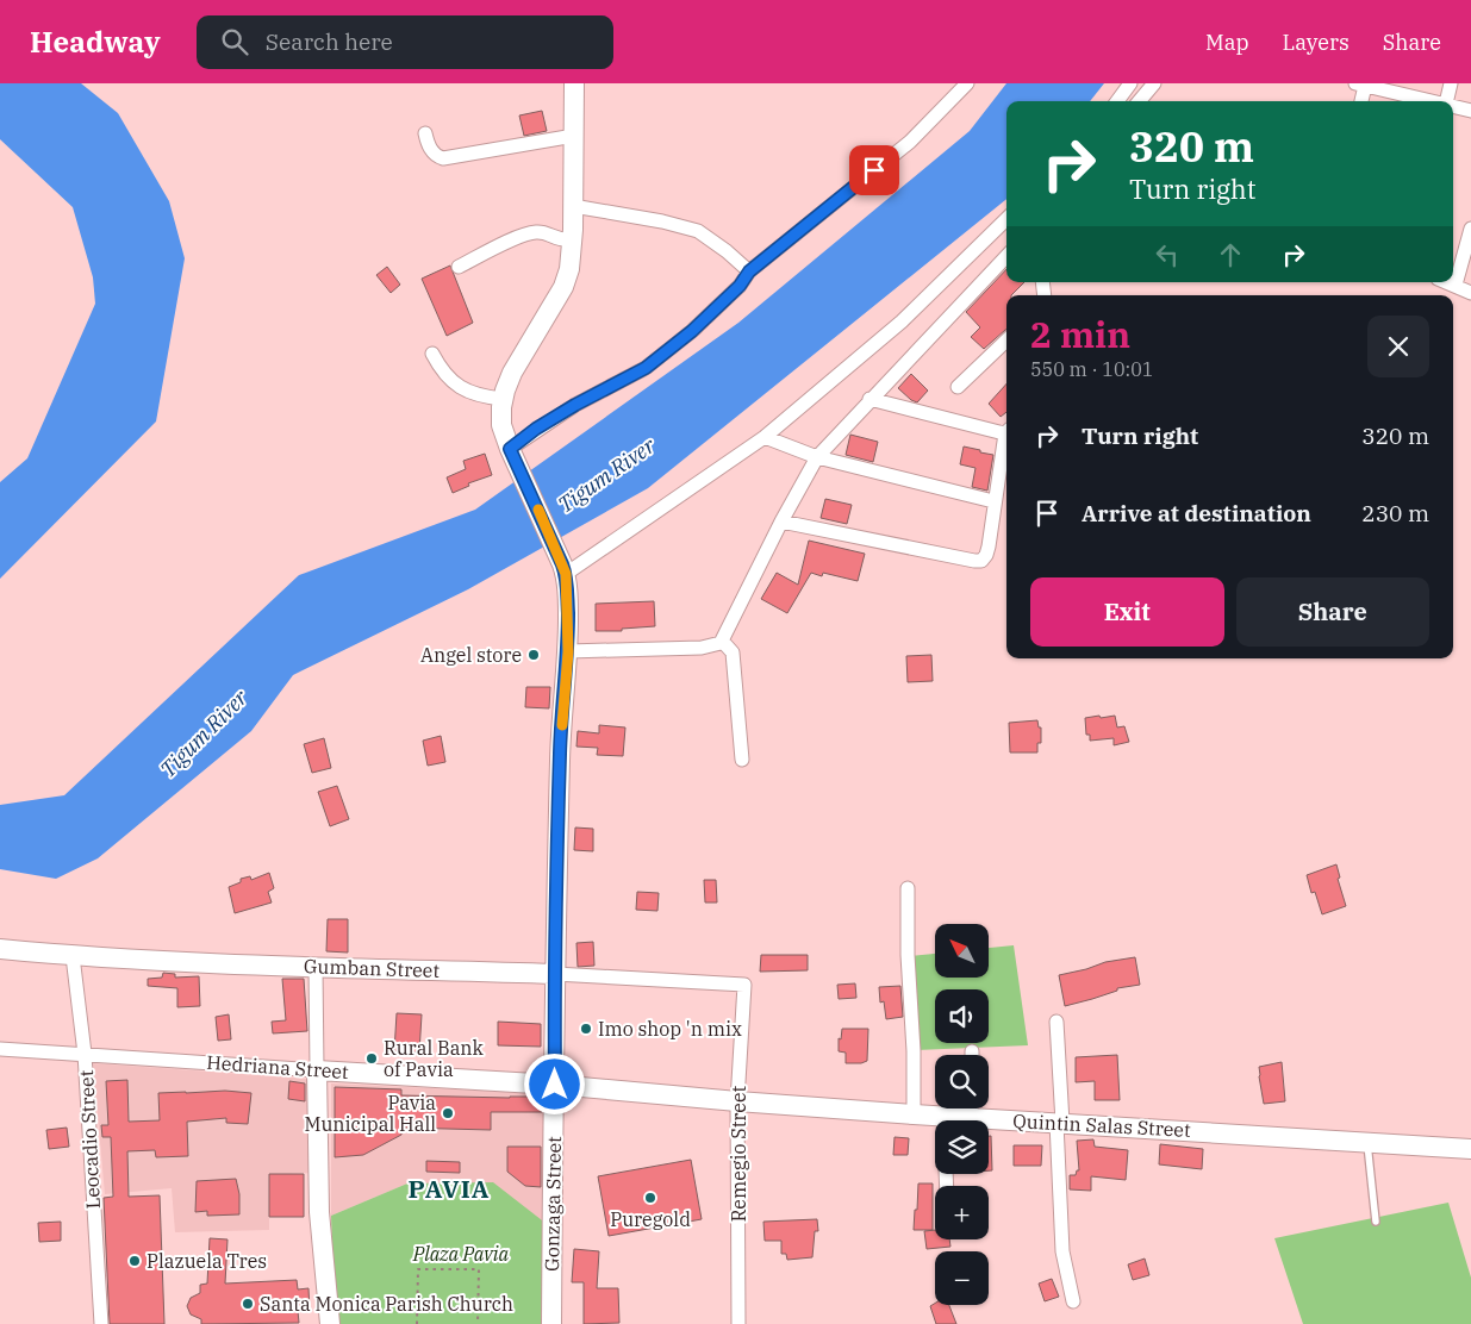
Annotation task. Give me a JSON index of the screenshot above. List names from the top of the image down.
{
  "streets": {
    "main road": [
      "Gumban Street",
      "Hedriana Street",
      "Quintin Salas Street",
      "Gonzaga Street"
    ],
    "street": ["Leocadio Street", "Remegio Street"]
  },
  "crossings": [
    ["Gumban Street", "Leocadio Street"],
    ["Gumban Street", "Remegio Street"],
    ["Gumban Street", "Gonzaga Street"],
    ["Hedriana Street", "Quintin Salas Street"],
    ["Hedriana Street", "Leocadio Street"],
    ["Hedriana Street", "Gonzaga Street"],
    ["Quintin Salas Street", "Remegio Street"],
    ["Quintin Salas Street", "Gonzaga Street"]
  ],
  "districts": ["PAVIA"],
  "water": ["Tigum River"],
  "parks": ["Plaza Pavia"],
  "places": [
    "Angel store",
    "Imo shop 'n mix",
    "Rural Bank of Pavia",
    "Pavia Municipal Hall",
    "Puregold",
    "Plazuela Tres",
    "Santa Monica Parish Church"
  ],
  "north": "top left",
  "page": {
    "header": "Headway",
    "search": "Search here",
    "nav": ["Map", "Layers", "Share"],
    "turn": ["320 m", "Turn right"],
    "heading": ["2 min", "550 m · 10:01"],
    "list": [
      {
        "name": "Turn right",
        "value": "320 m"
      },
      {
        "name": "Arrive at destination",
        "value": "230 m"
      }
    ],
    "buttons": ["Exit", "Share"],
    "map_buttons": ["+", "−"]
  }
}
